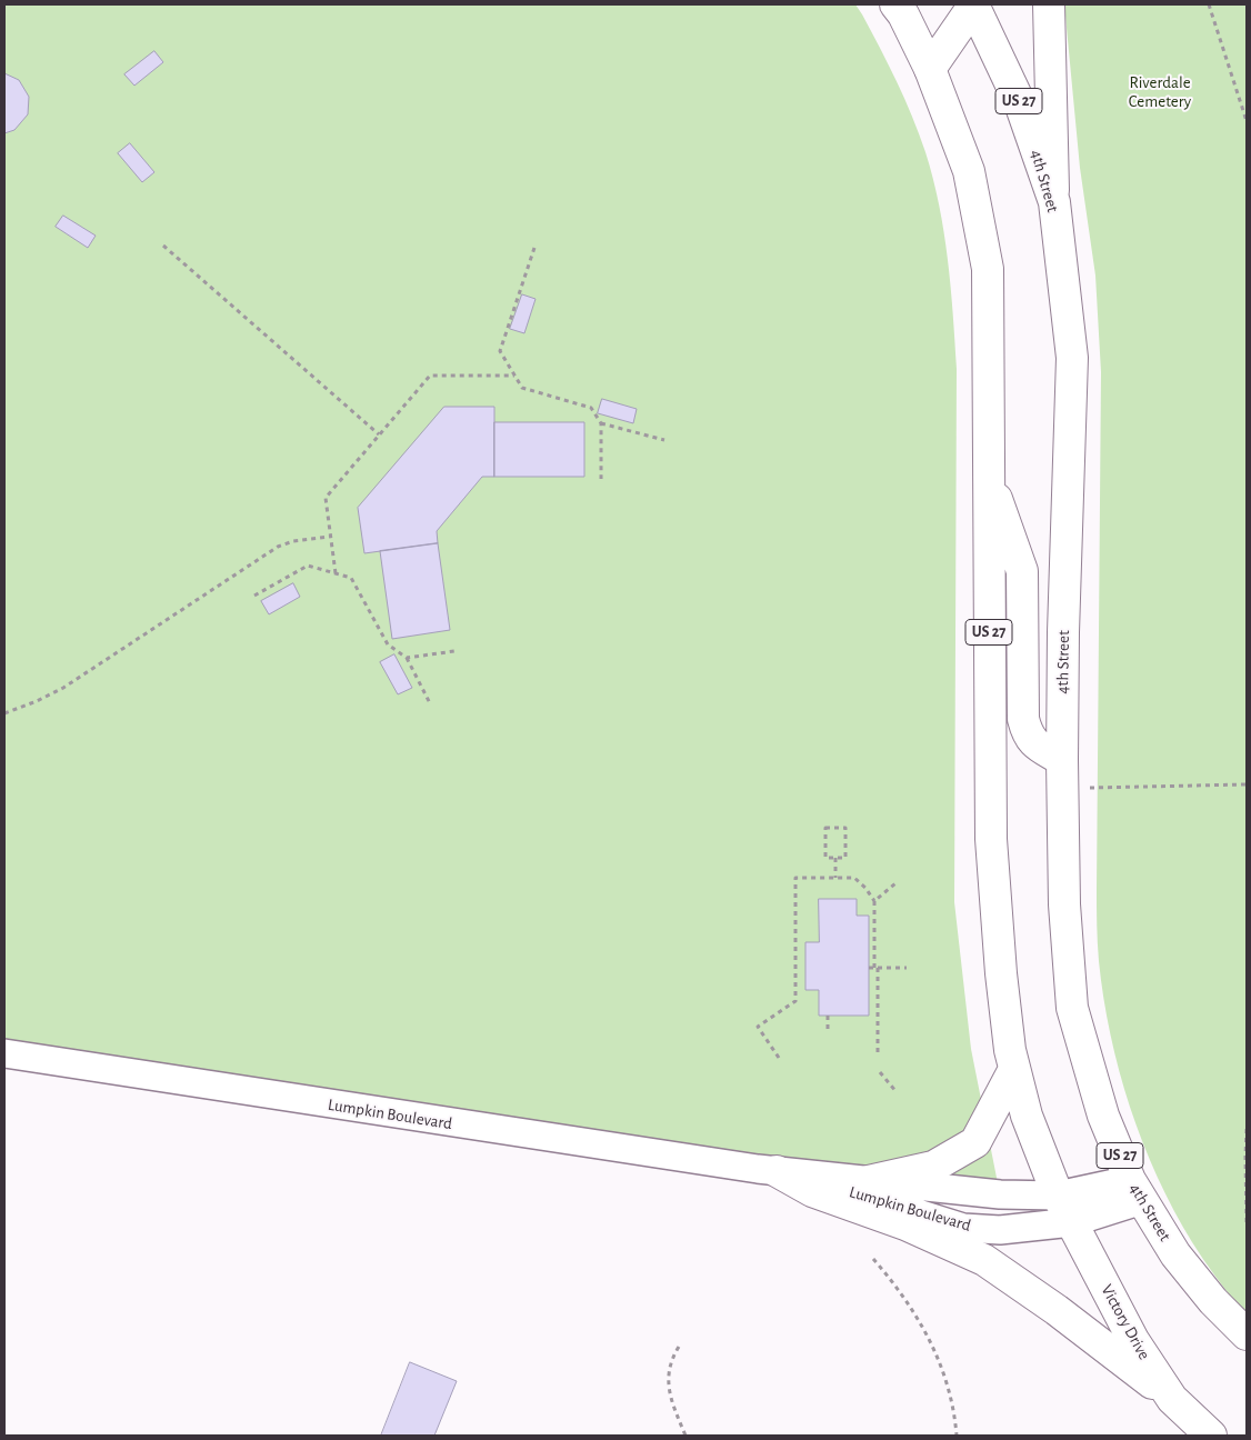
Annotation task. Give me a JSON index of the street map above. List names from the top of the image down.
{
  "streets": {
    "main road": ["US 27", "4th Street", "Victory Drive"],
    "street": ["Lumpkin Boulevard"]
  },
  "crossings": [
    ["US 27", "Lumpkin Boulevard"],
    ["US 27", "Victory Drive"],
    ["4th Street", "Lumpkin Boulevard"],
    ["Lumpkin Boulevard", "Victory Drive"]
  ],
  "parks": ["Riverdale Cemetery"]
}
